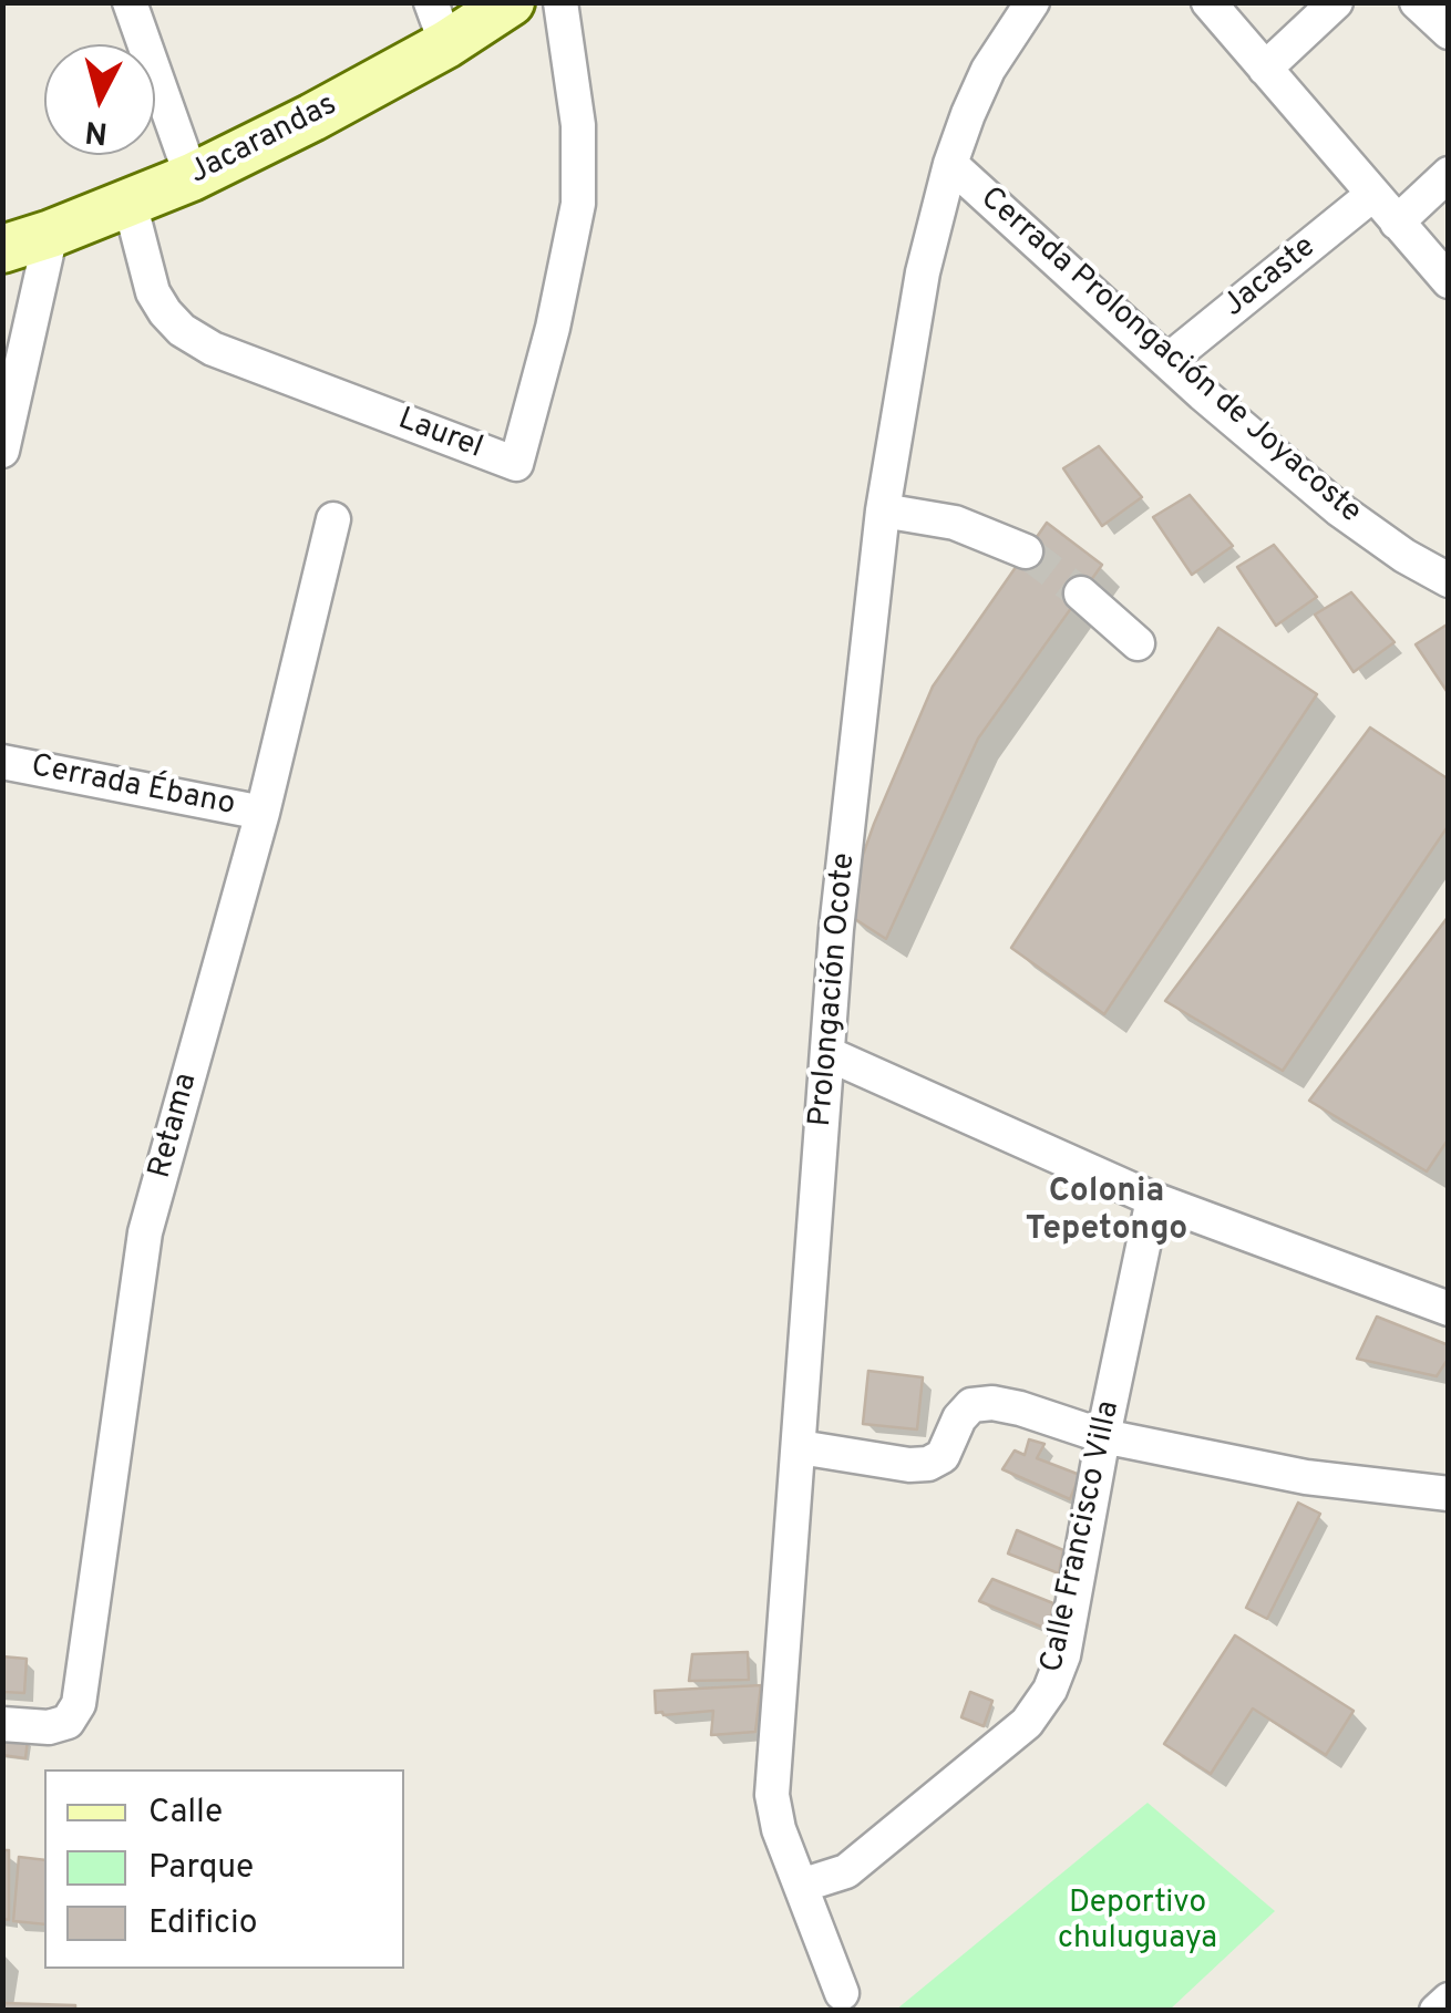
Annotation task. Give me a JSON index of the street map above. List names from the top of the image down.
{
  "streets": {
    "street": [
      "Jacarandas",
      "Jacaste",
      "Cerrada Prolongación de Joyacoste",
      "Laurel",
      "Cerrada Ébano",
      "Prolongación Ocote",
      "Retama",
      "Calle Francisco Villa"
    ]
  },
  "crossings": [
    ["Jacarandas", "Laurel"],
    ["Jacaste", "Cerrada Prolongación de Joyacoste"],
    ["Cerrada Prolongación de Joyacoste", "Prolongación Ocote"],
    ["Cerrada Ébano", "Retama"],
    ["Prolongación Ocote", "Calle Francisco Villa"]
  ],
  "districts": ["Colonia Tepetongo"],
  "parks": ["Deportivo chuluguaya"],
  "legend": ["Calle", "Parque", "Edificio"],
  "north": "bottom"
}
